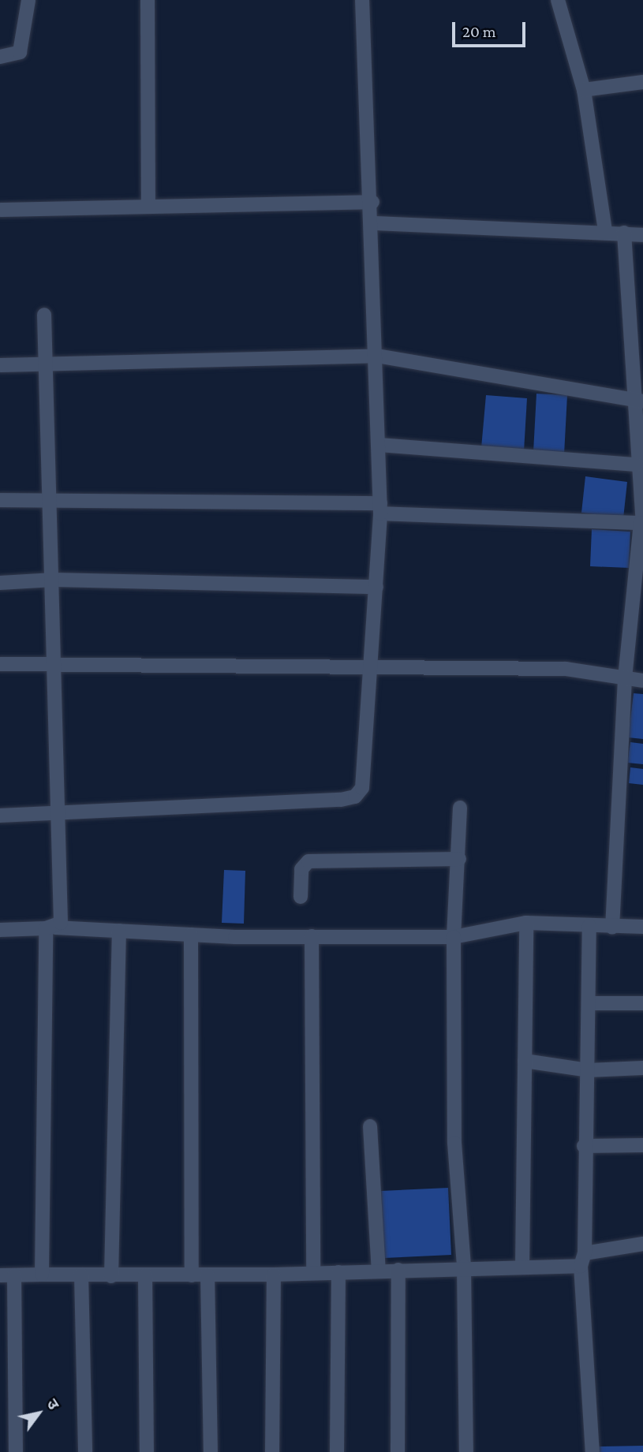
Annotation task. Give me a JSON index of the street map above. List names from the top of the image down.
{
  "scale_bar": "20 m",
  "north": "top right"
}
